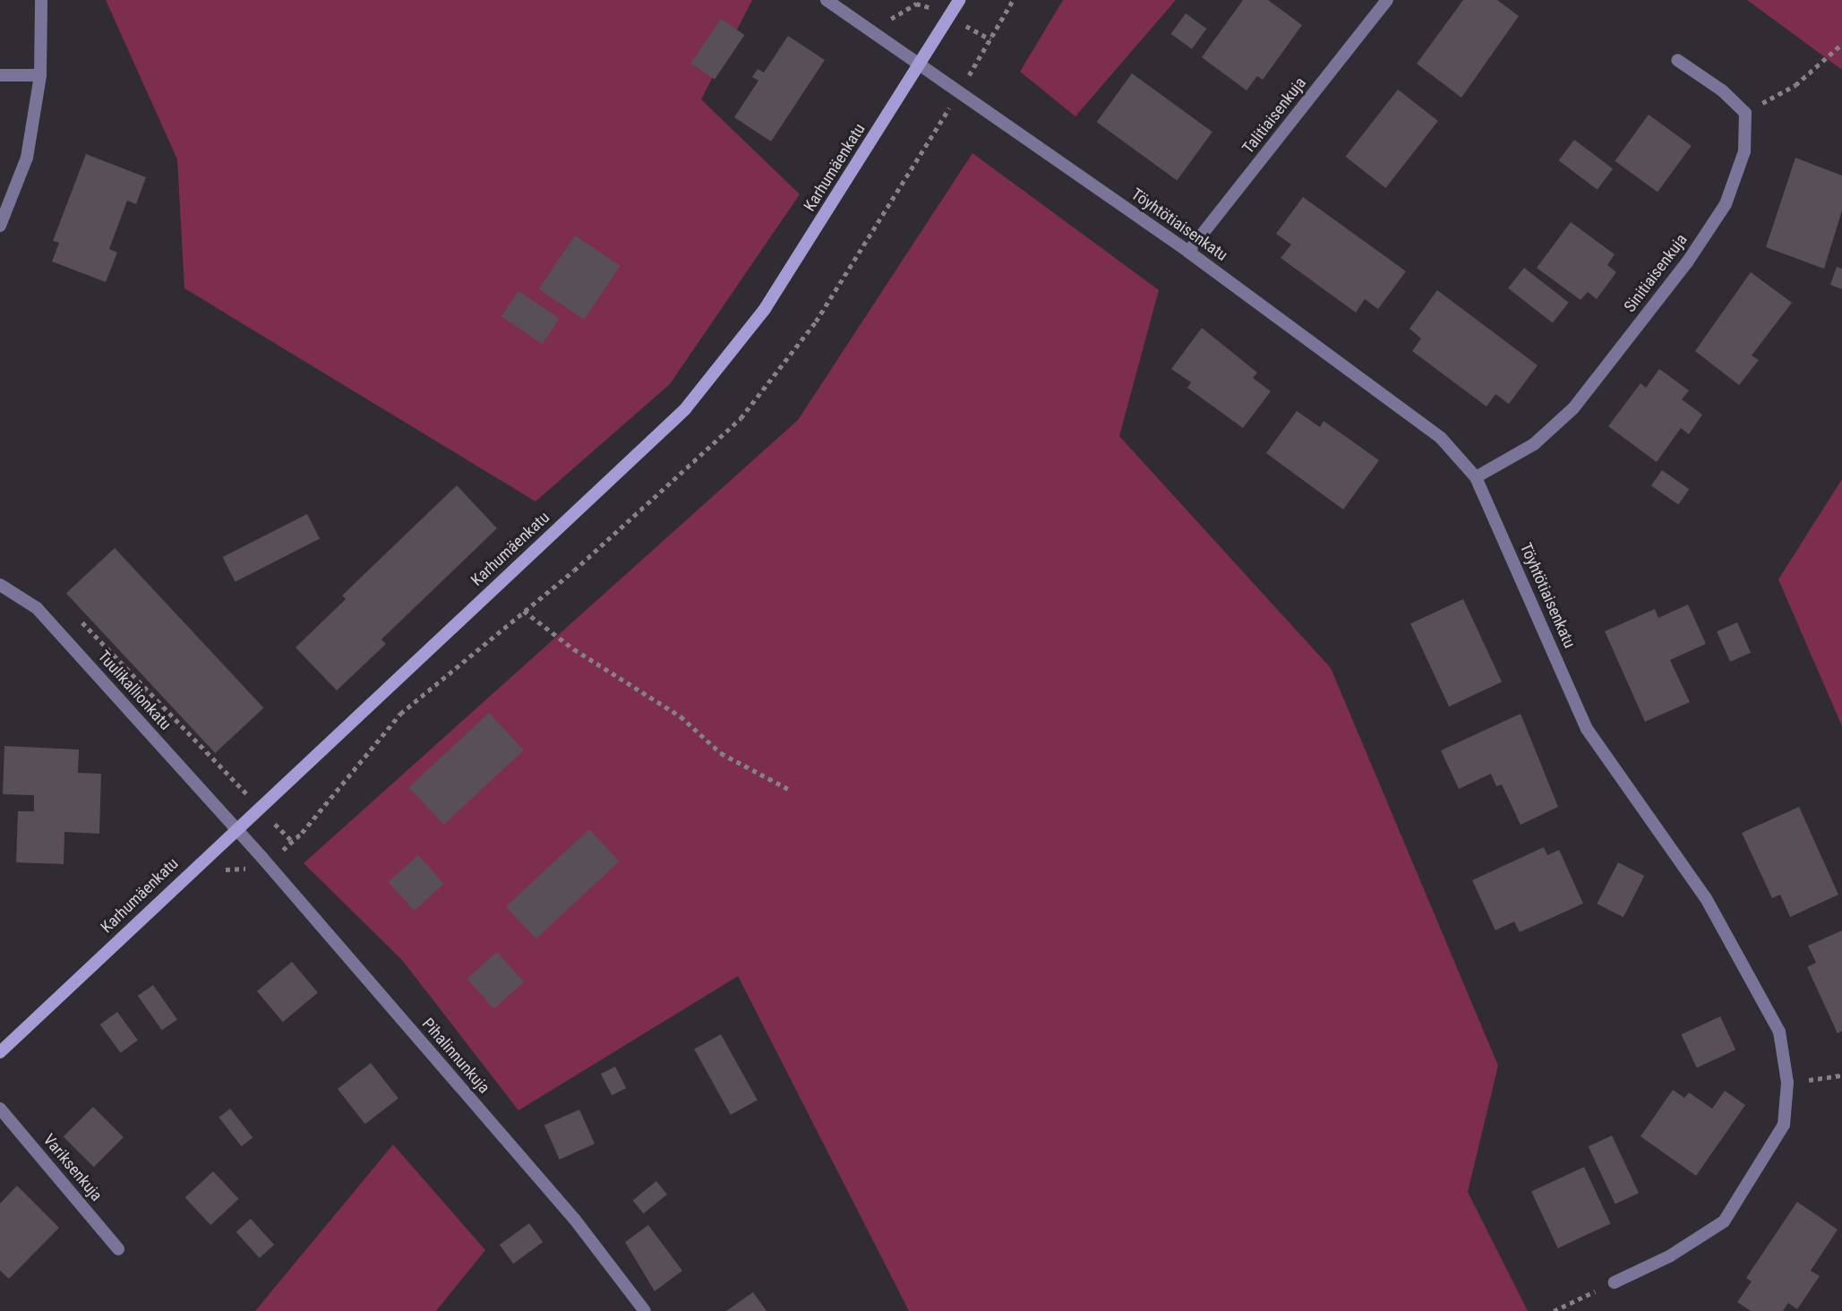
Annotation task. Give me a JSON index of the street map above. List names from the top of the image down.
{
  "streets": {
    "street": [
      "Talitiaisenkuja",
      "Karhumäenkatu",
      "Töyhtötiaisenkatu",
      "Sinitiaisenkuja",
      "Tuulikallionkatu",
      "Pihalinnunkuja",
      "Variksenkuja"
    ]
  },
  "crossings": [
    ["Talitiaisenkuja", "Töyhtötiaisenkatu"],
    ["Karhumäenkatu", "Töyhtötiaisenkatu"],
    ["Karhumäenkatu", "Tuulikallionkatu"],
    ["Karhumäenkatu", "Pihalinnunkuja"],
    ["Töyhtötiaisenkatu", "Sinitiaisenkuja"],
    ["Tuulikallionkatu", "Pihalinnunkuja"]
  ]
}
